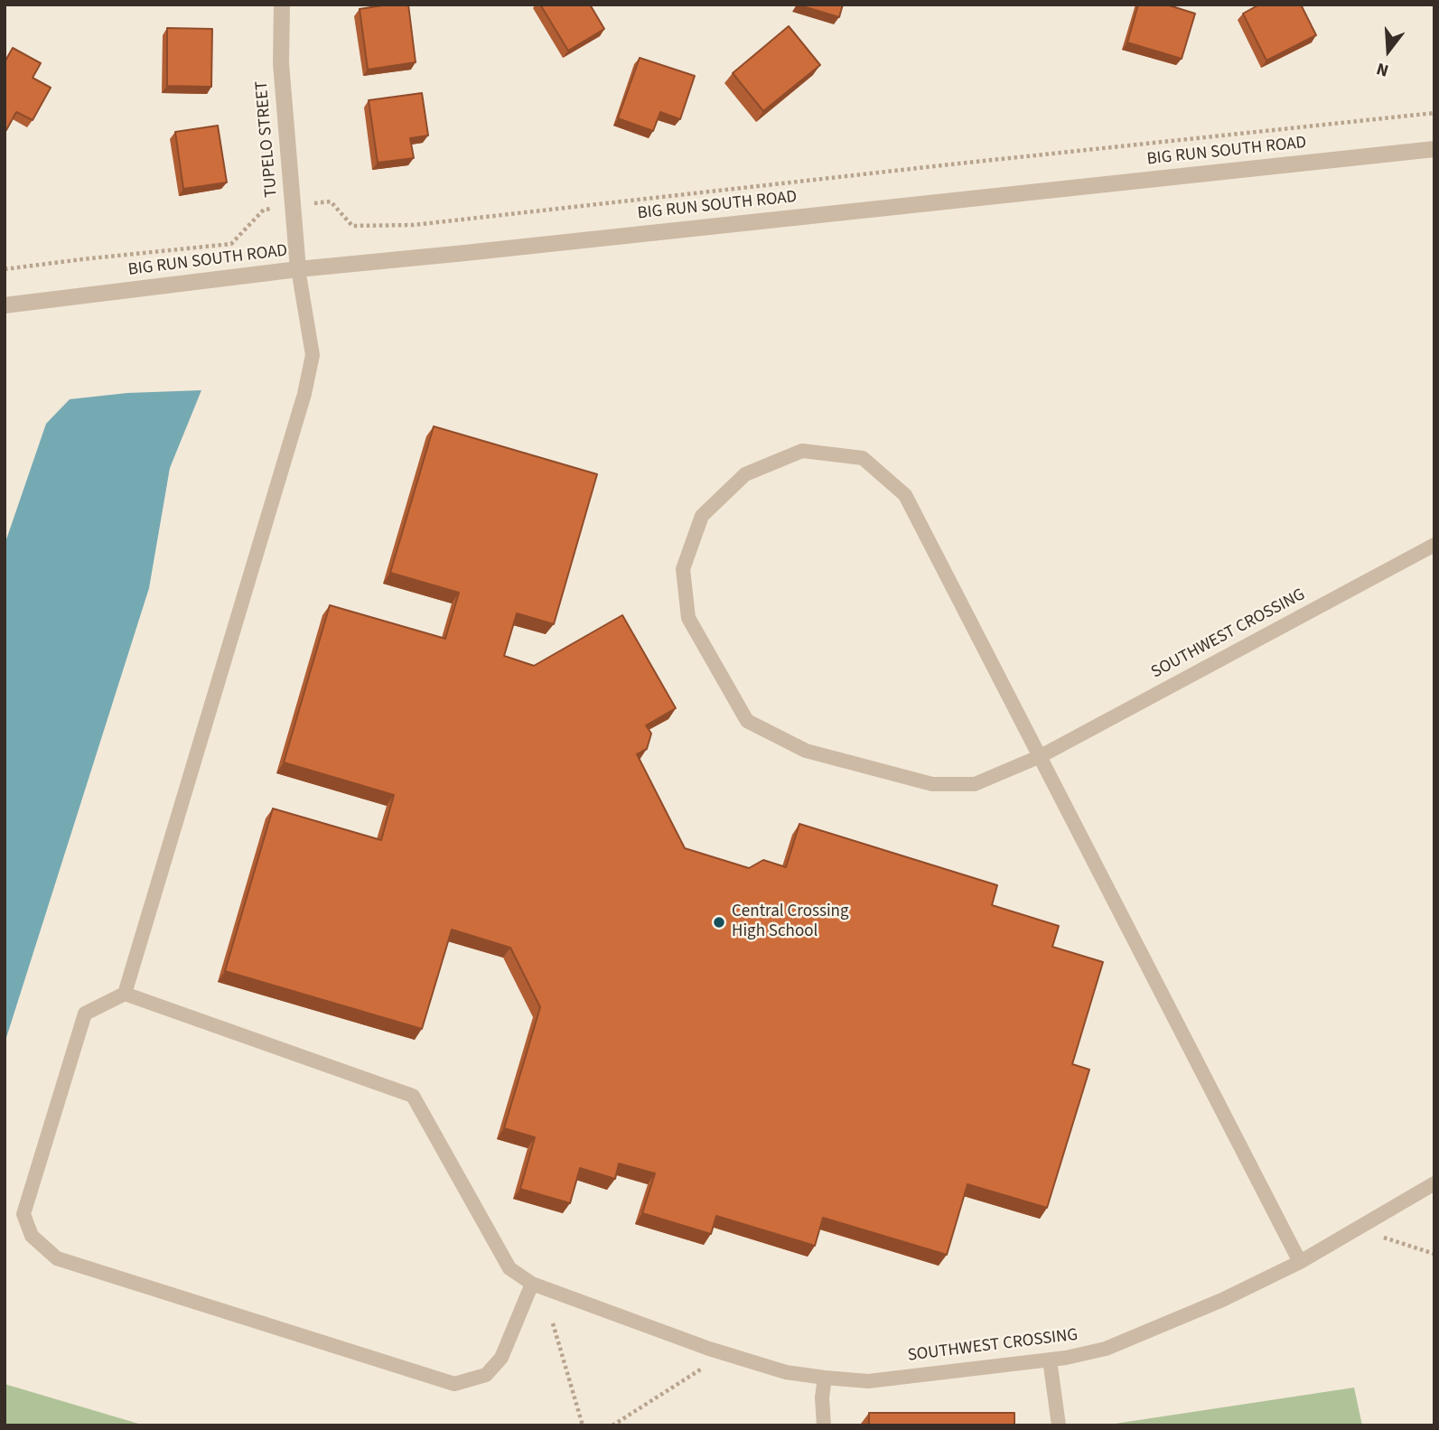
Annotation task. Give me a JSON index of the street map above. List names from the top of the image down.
{
  "streets": {
    "street": ["TUPELO STREET", "BIG RUN SOUTH ROAD"],
    "lane": ["SOUTHWEST CROSSING"]
  },
  "crossings": [
    ["TUPELO STREET", "BIG RUN SOUTH ROAD"]
  ],
  "places": ["Central Crossing High School"],
  "north": "bottom"
}
